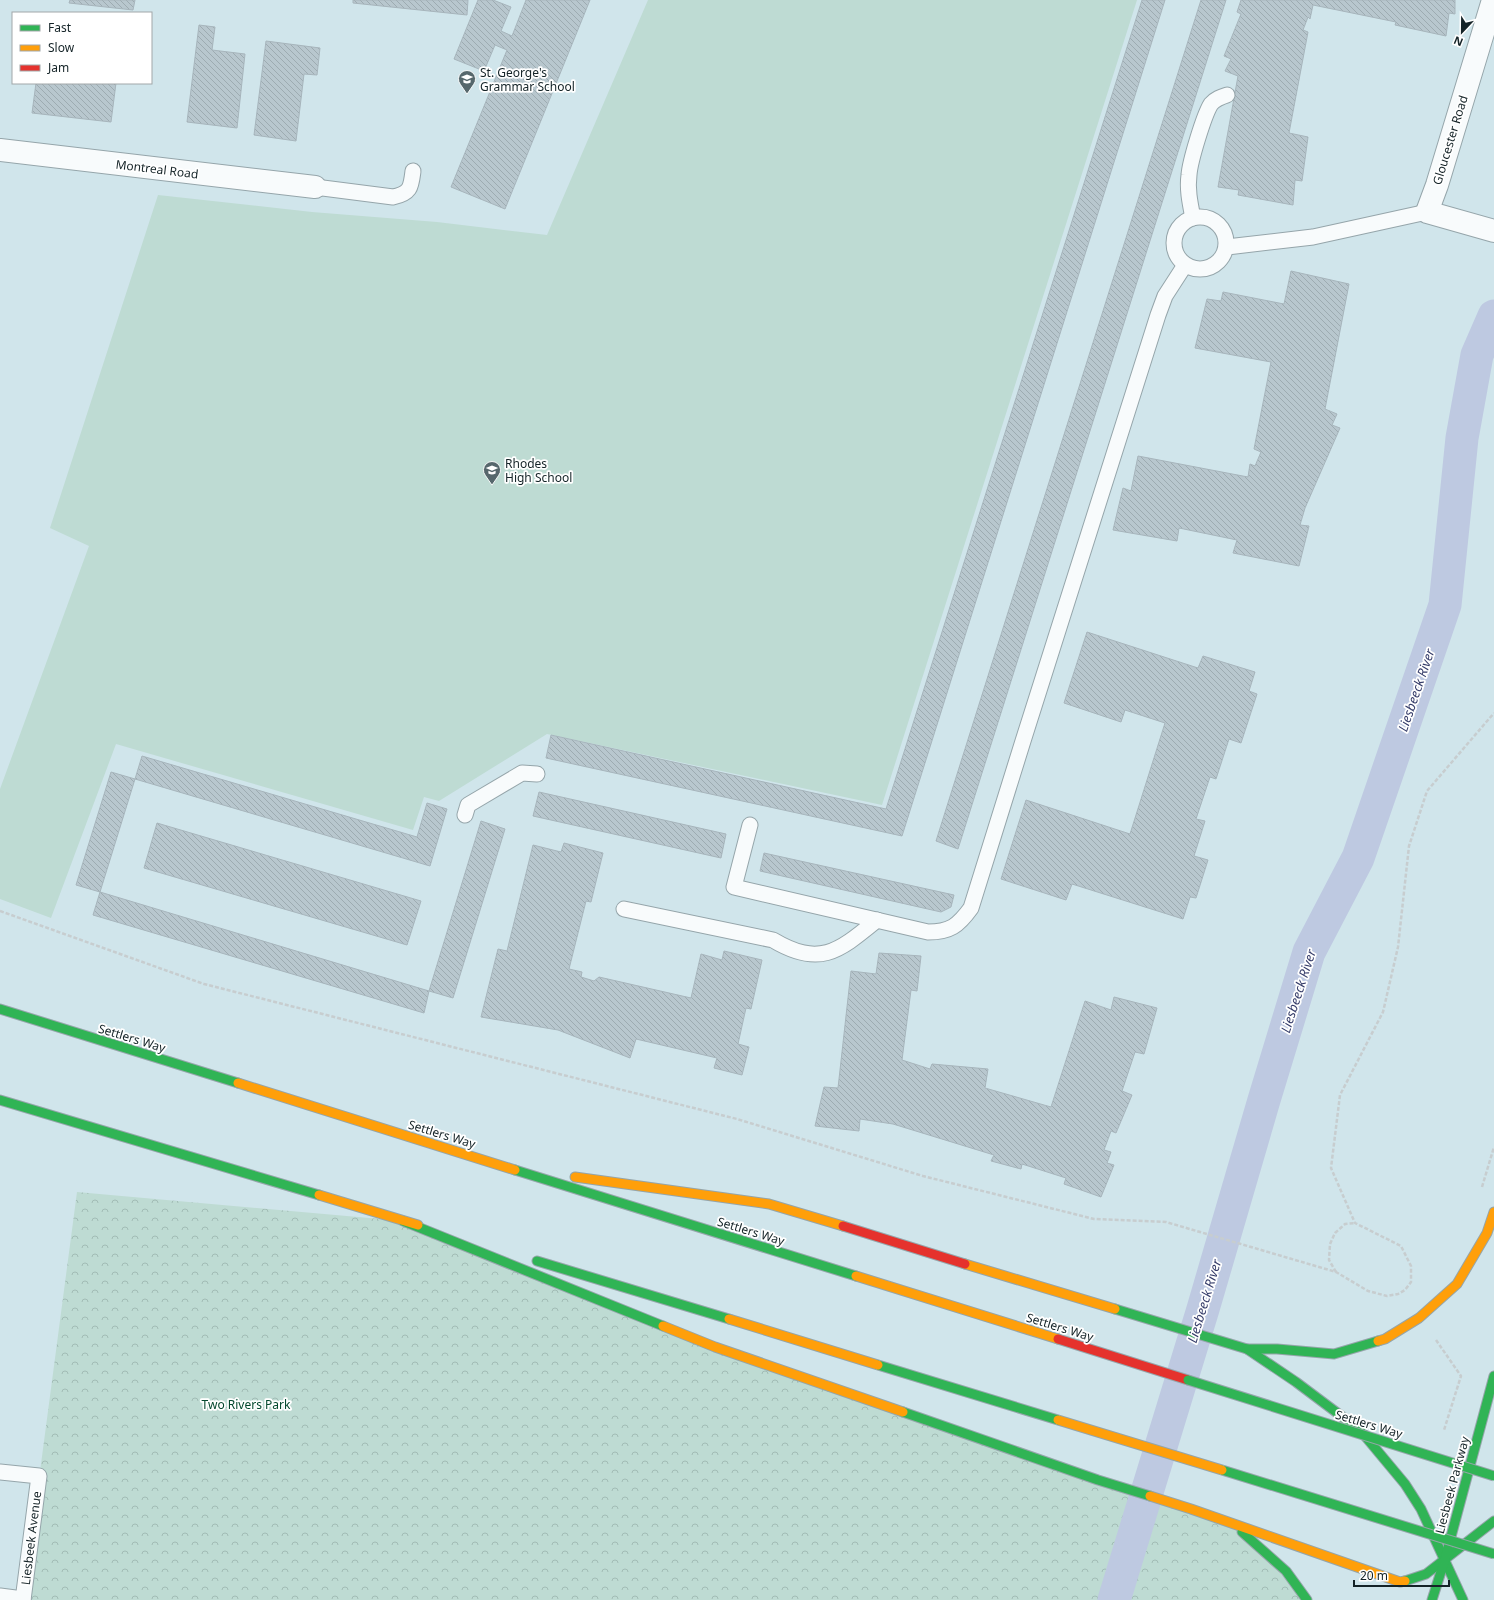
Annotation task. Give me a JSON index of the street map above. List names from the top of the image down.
{
  "streets": {
    "main road": ["Settlers Way", "Liesbeek Parkway"],
    "street": ["Gloucester Road", "Montreal Road"],
    "lane": ["Liesbeek Avenue"]
  },
  "water": ["Liesbeeck River"],
  "parks": ["Two Rivers Park"],
  "places": {
    "school or university": ["St. George's Grammar School", "Rhodes High School"]
  },
  "legend": ["Fast", "Slow", "Jam"],
  "scale_bar": "20 m",
  "north": "bottom"
}
